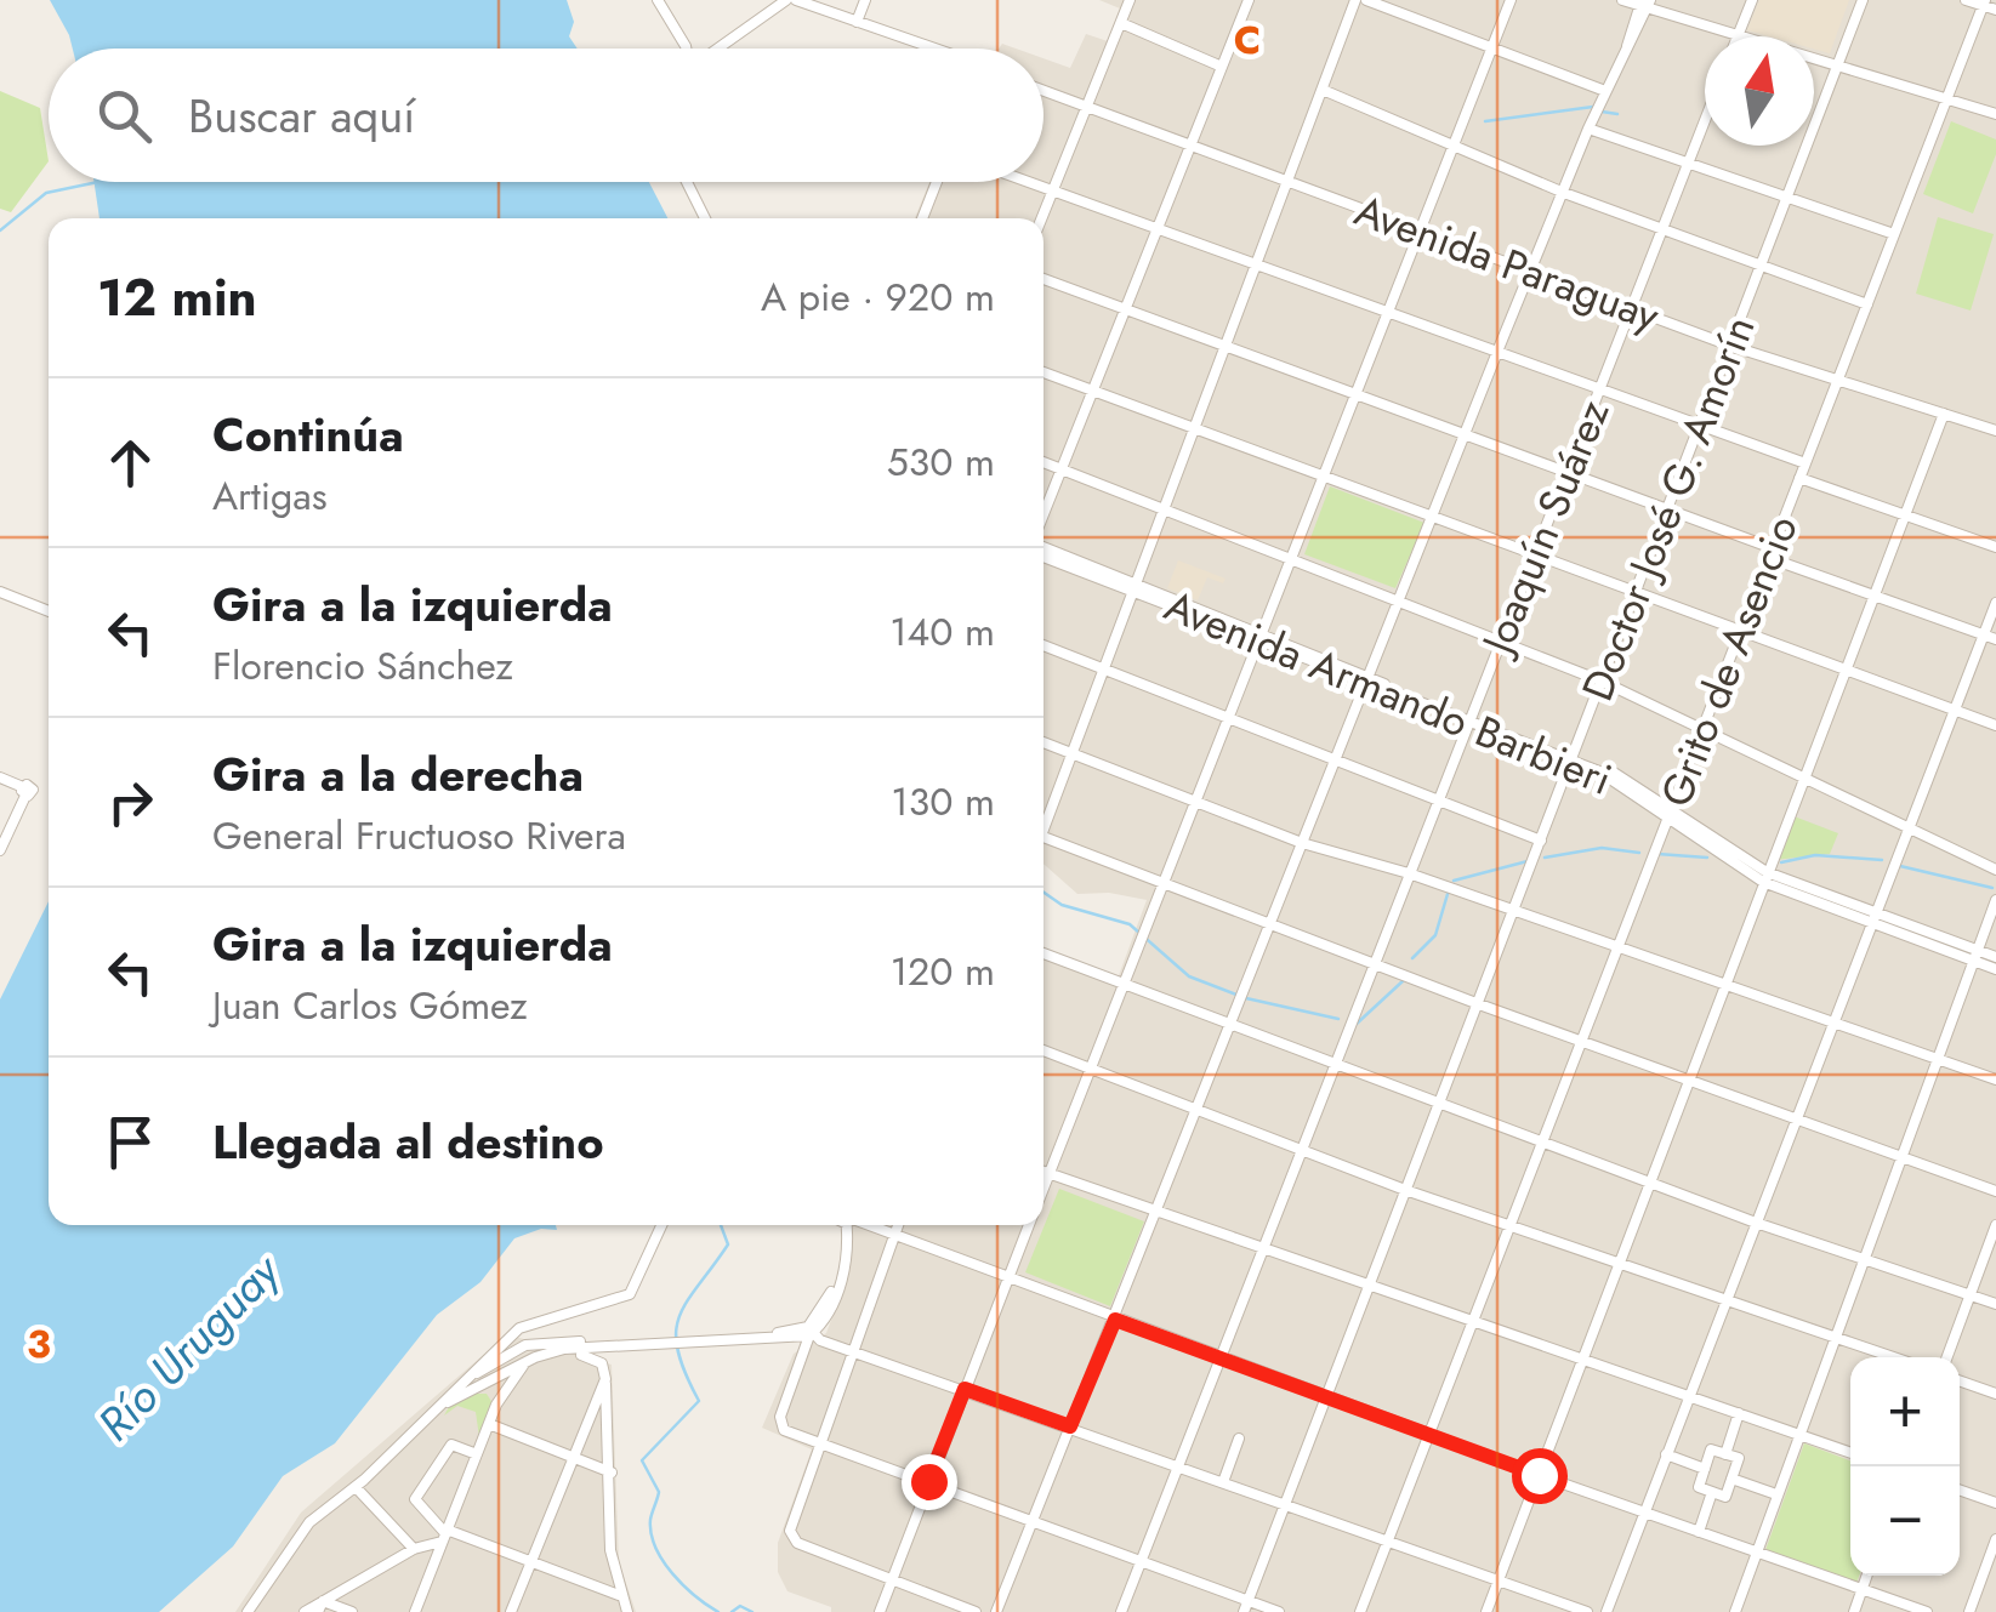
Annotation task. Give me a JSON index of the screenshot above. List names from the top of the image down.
{
  "streets": {
    "street": [
      "Avenida Paraguay",
      "Doctor José G. Amorín",
      "Joaquín Suárez",
      "Grito de Asencio",
      "Avenida Armando Barbieri"
    ]
  },
  "crossings": [
    ["Avenida Paraguay", "Doctor José G. Amorín"],
    ["Avenida Paraguay", "Joaquín Suárez"],
    ["Avenida Paraguay", "Grito de Asencio"],
    ["Doctor José G. Amorín", "Avenida Armando Barbieri"],
    ["Joaquín Suárez", "Avenida Armando Barbieri"],
    ["Grito de Asencio", "Avenida Armando Barbieri"]
  ],
  "water": ["Río Uruguay"],
  "north": "top",
  "page": {
    "search": "Buscar aquí",
    "heading": ["12 min", "A pie · 920 m"],
    "list": [
      ["Continúa", "Artigas", "530 m"],
      ["Gira a la izquierda", "Florencio Sánchez", "140 m"],
      ["Gira a la derecha", "General Fructuoso Rivera", "130 m"],
      ["Gira a la izquierda", "Juan Carlos Gómez", "120 m"],
      "Llegada al destino"
    ],
    "map_buttons": ["+", "−"]
  },
  "grid": {
    "columns": ["C"],
    "rows": ["3"]
  }
}
